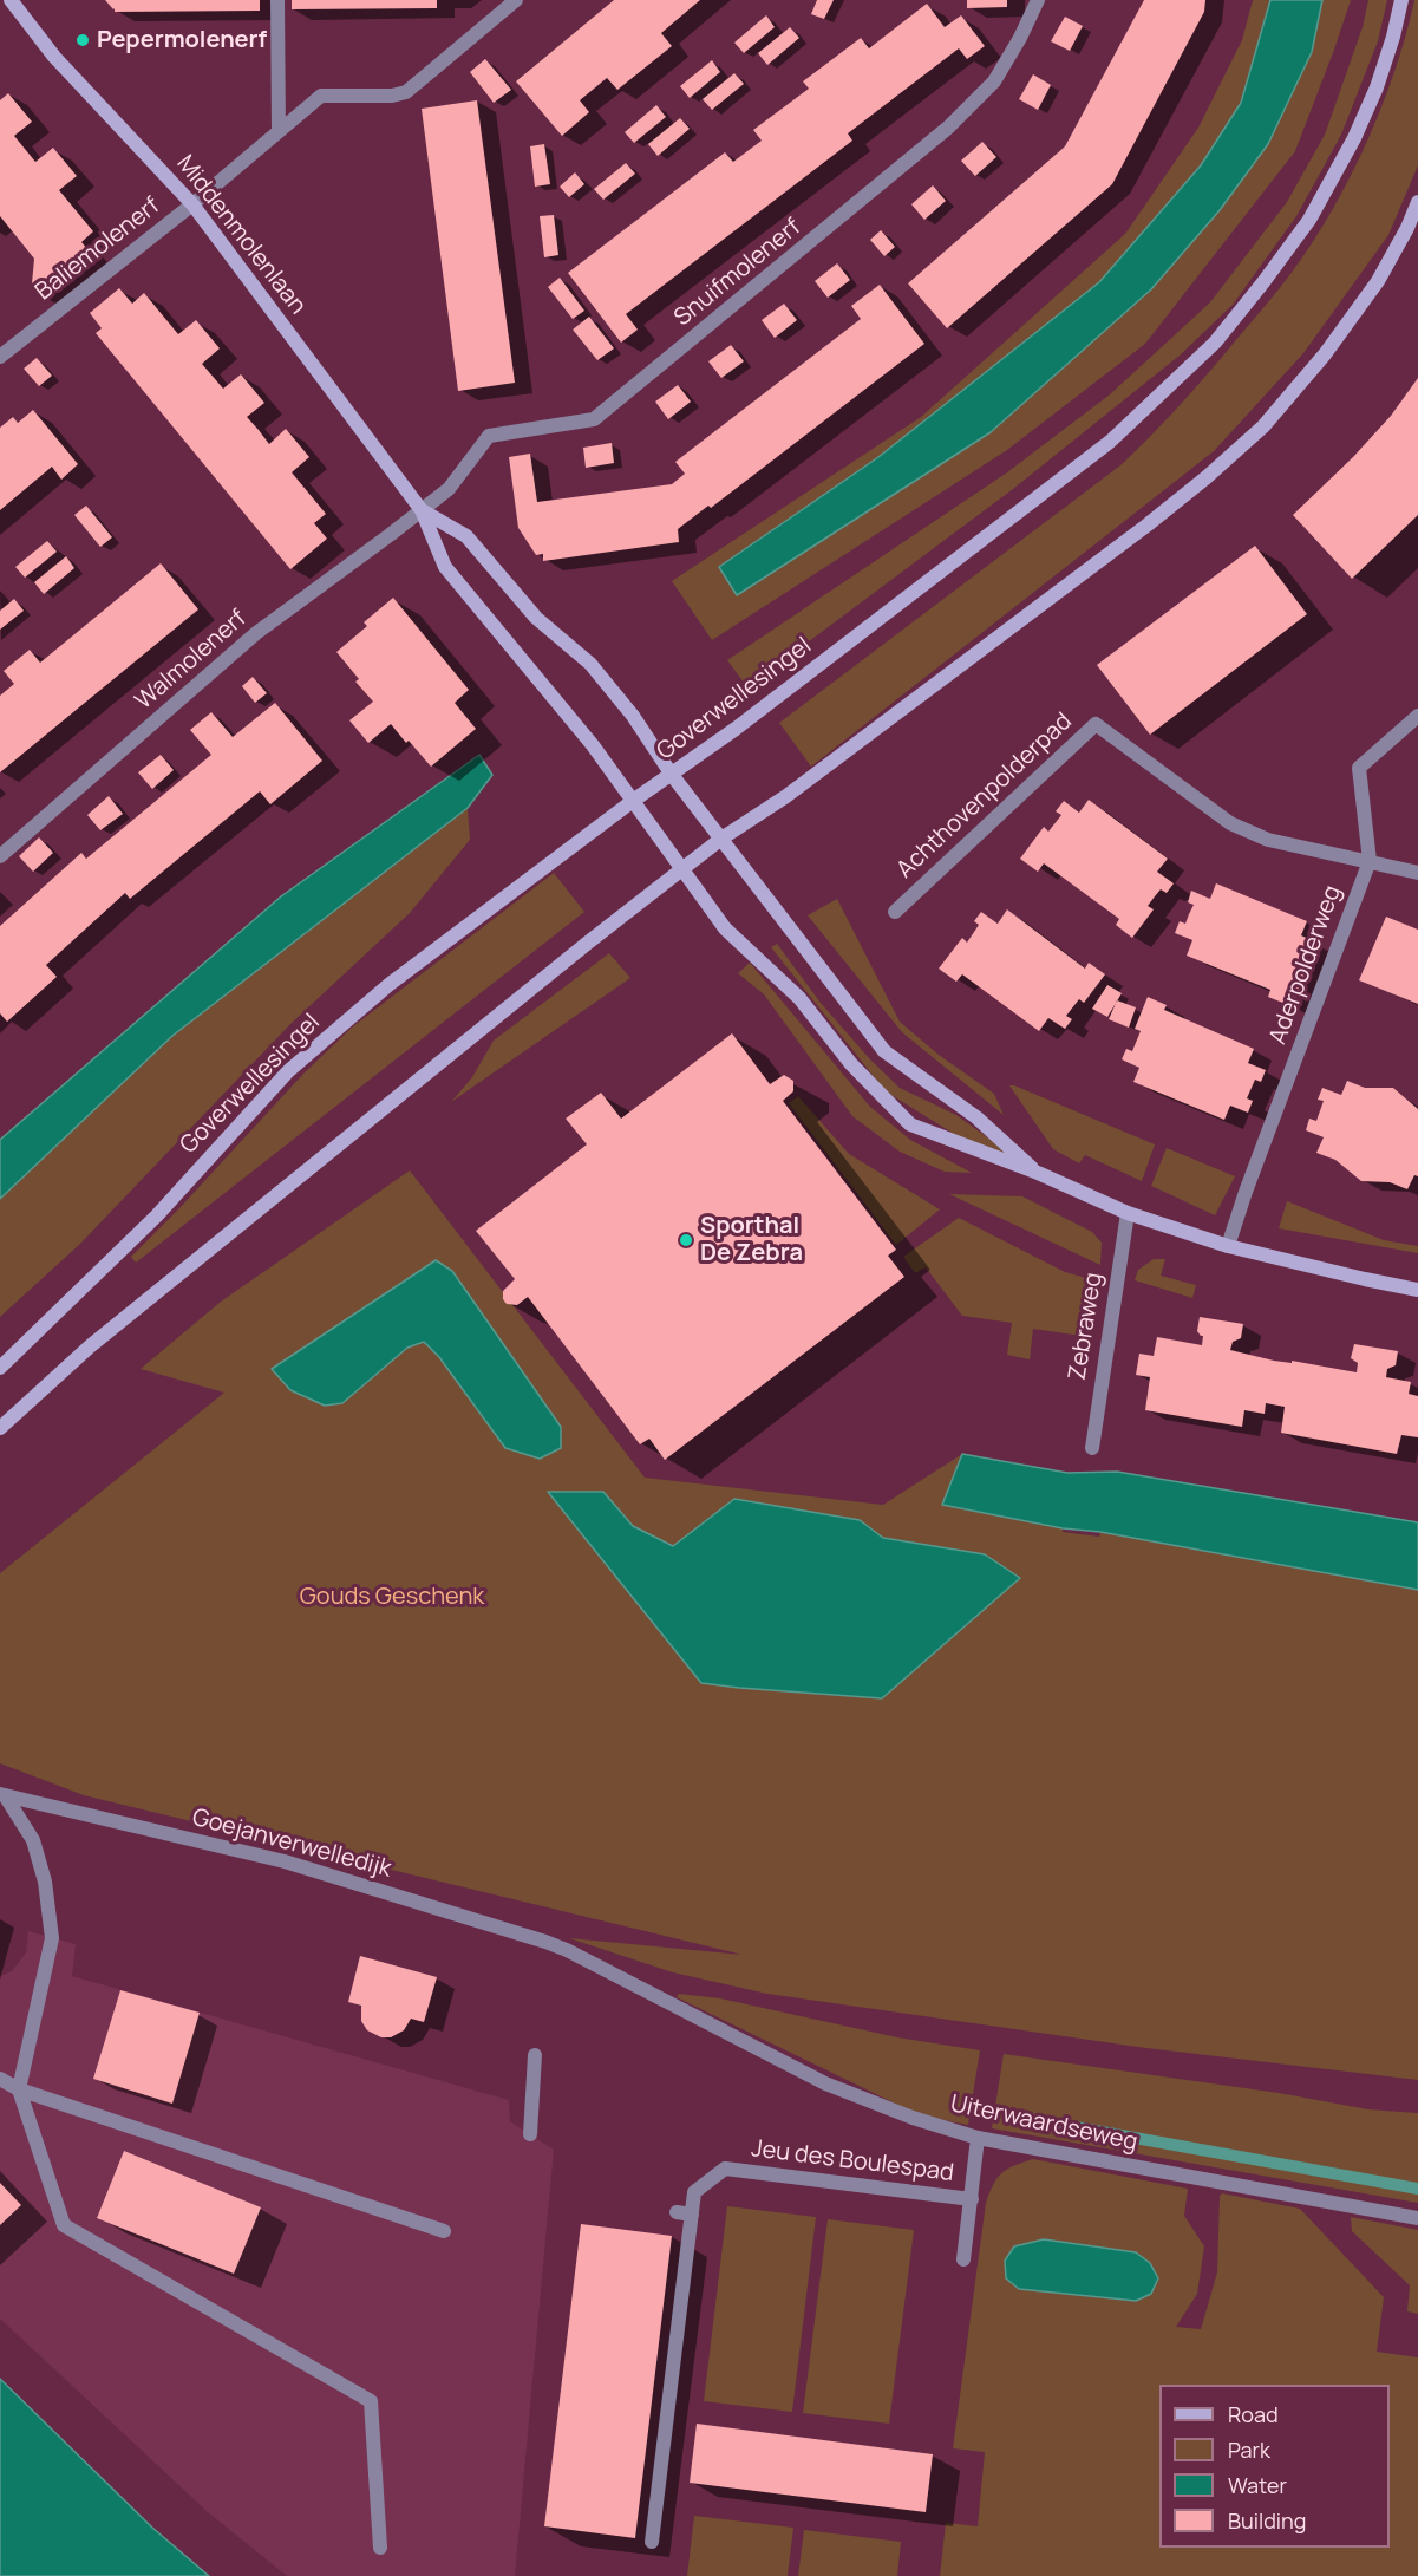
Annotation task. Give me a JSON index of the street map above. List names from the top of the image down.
{
  "streets": {
    "main road": ["Middenmolenlaan", "Goverwellesingel"],
    "street": [
      "Baliemolenerf",
      "Snuifmolenerf",
      "Walmolenerf",
      "Achthovenpolderpad",
      "Aderpolderweg",
      "Zebraweg",
      "Goejanverwelledijk",
      "Uiterwaardseweg",
      "Jeu des Boulespad"
    ]
  },
  "crossings": [
    ["Middenmolenlaan", "Baliemolenerf"],
    ["Middenmolenlaan", "Snuifmolenerf"],
    ["Middenmolenlaan", "Walmolenerf"],
    ["Middenmolenlaan", "Goverwellesingel"],
    ["Snuifmolenerf", "Walmolenerf"],
    ["Achthovenpolderpad", "Aderpolderweg"],
    ["Goejanverwelledijk", "Uiterwaardseweg"],
    ["Uiterwaardseweg", "Jeu des Boulespad"]
  ],
  "parks": ["Gouds Geschenk"],
  "places": ["Pepermolenerf", "Sporthal De Zebra"],
  "legend": [
    "Road",
    "Park",
    "Water",
    "Building"
  ]
}
